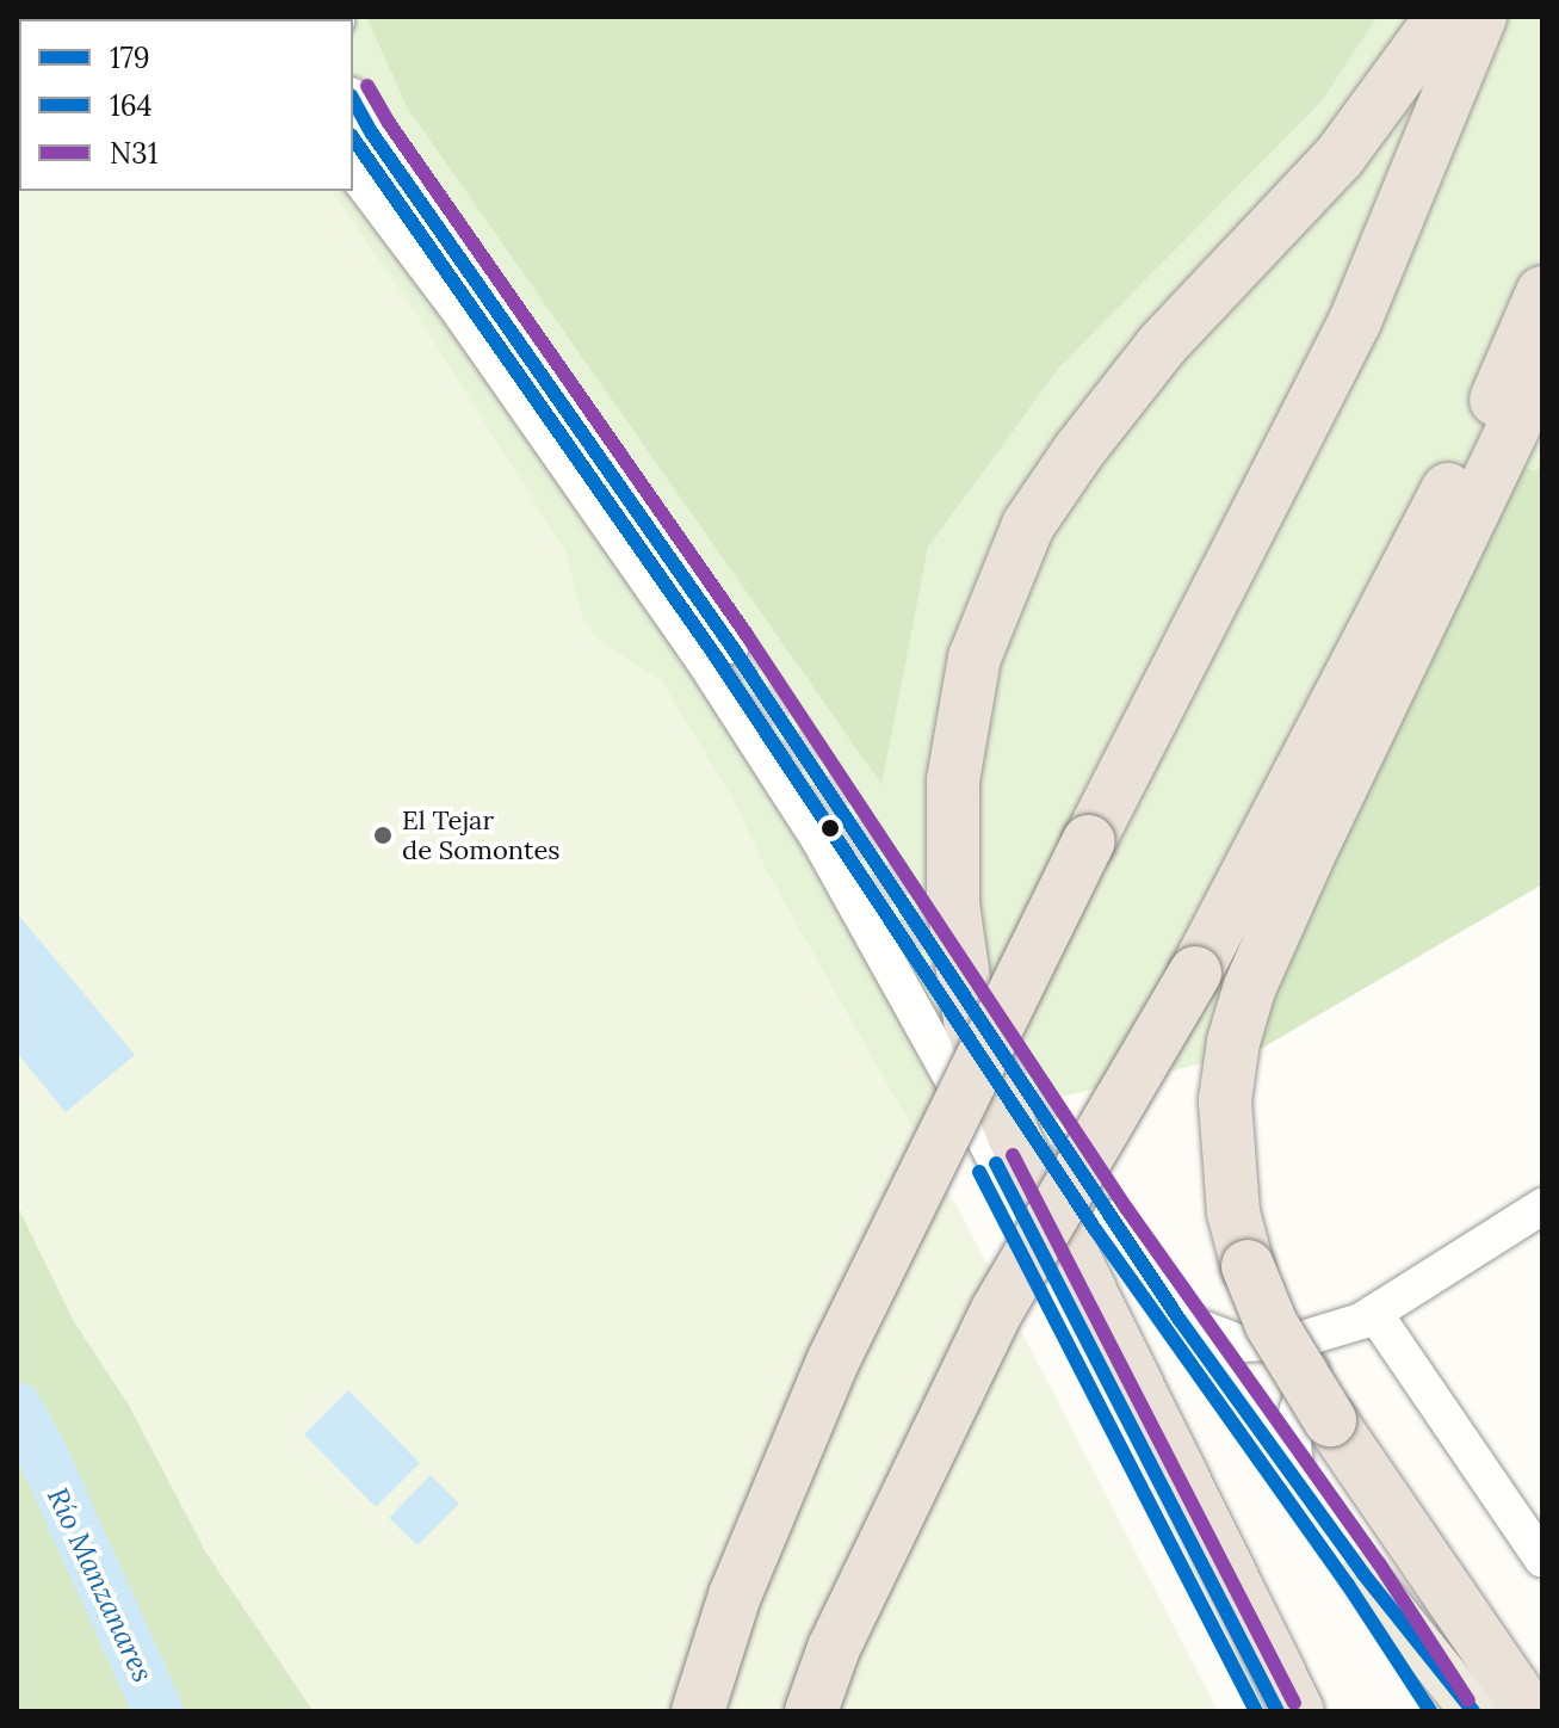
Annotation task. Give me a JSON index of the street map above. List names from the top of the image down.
{
  "water": ["Río Manzanares"],
  "places": ["El Tejar de Somontes"],
  "lines": ["transit line N31", "transit line 179", "transit line 164"],
  "legend": ["179", "164", "N31"]
}
